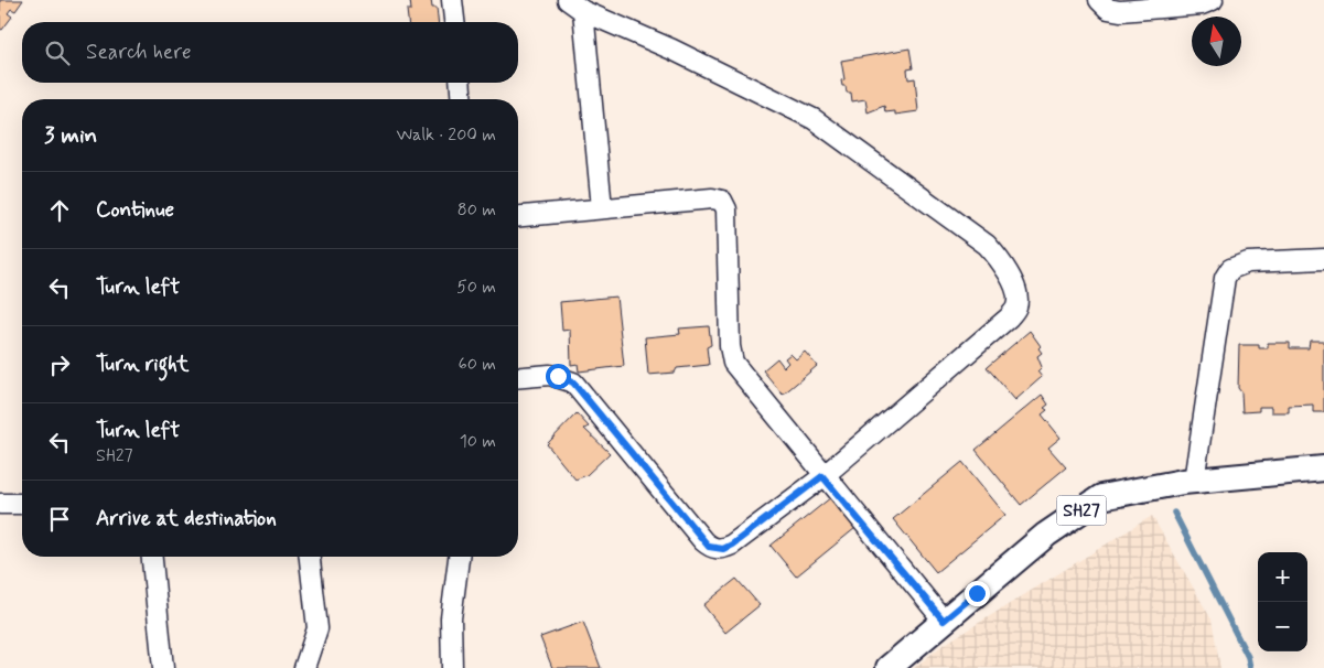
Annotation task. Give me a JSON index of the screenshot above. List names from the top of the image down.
{
  "streets": {
    "main road": ["SH27"]
  },
  "north": "top",
  "page": {
    "search": "Search here",
    "heading": ["3 min", "Walk · 200 m"],
    "list": [
      ["Continue", "80 m"],
      ["Turn left", "50 m"],
      ["Turn right", "60 m"],
      ["Turn left", "SH27", "10 m"],
      "Arrive at destination"
    ],
    "map_buttons": ["+", "−"]
  }
}
